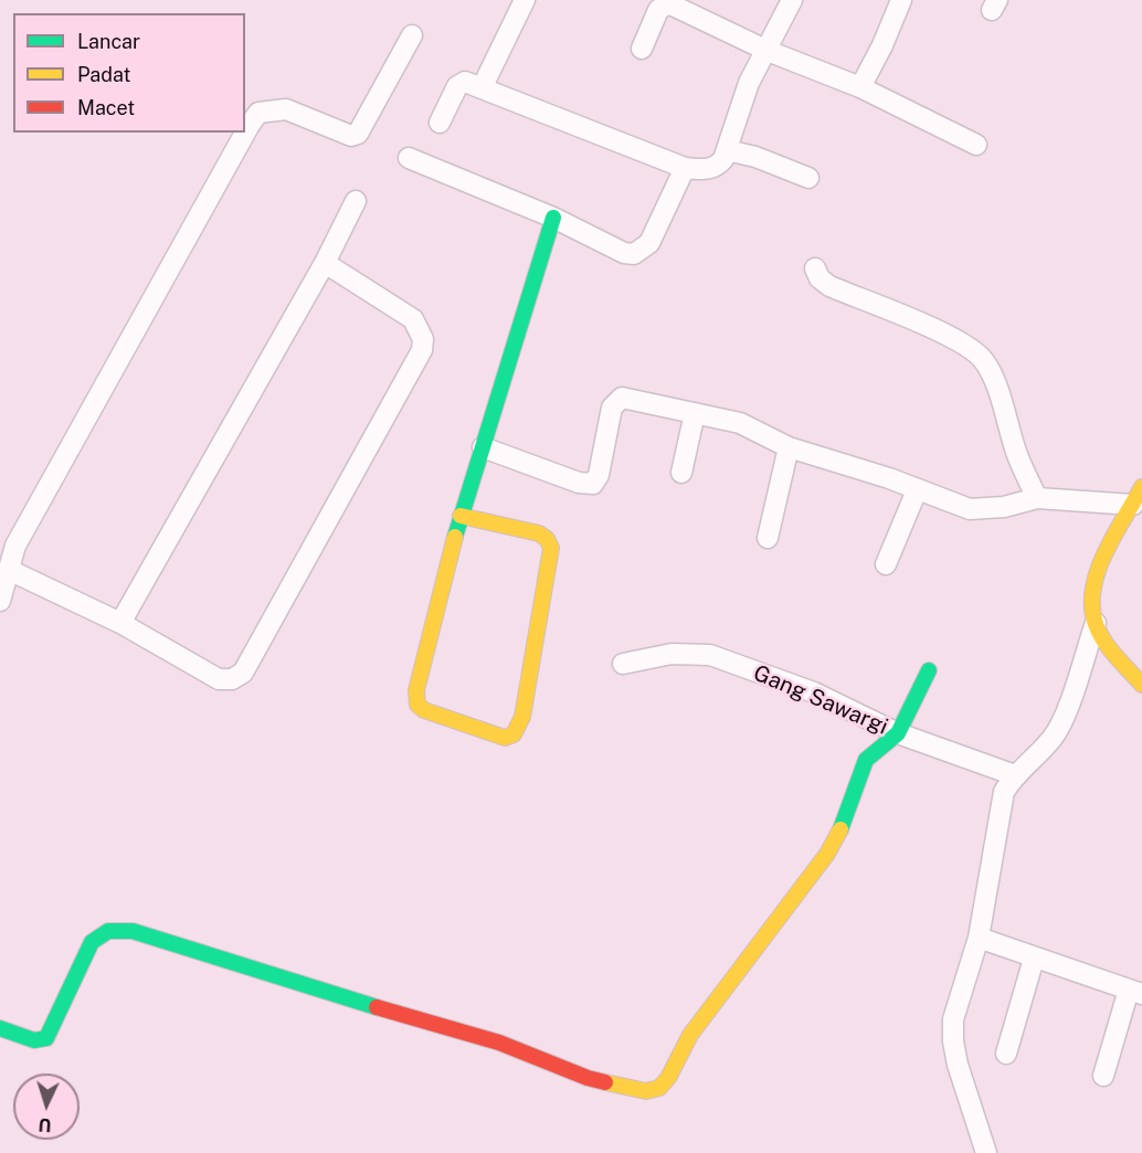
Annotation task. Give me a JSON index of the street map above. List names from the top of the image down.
{
  "streets": {
    "street": ["Gang Sawargi"]
  },
  "legend": ["Lancar", "Padat", "Macet"],
  "north": "bottom"
}
